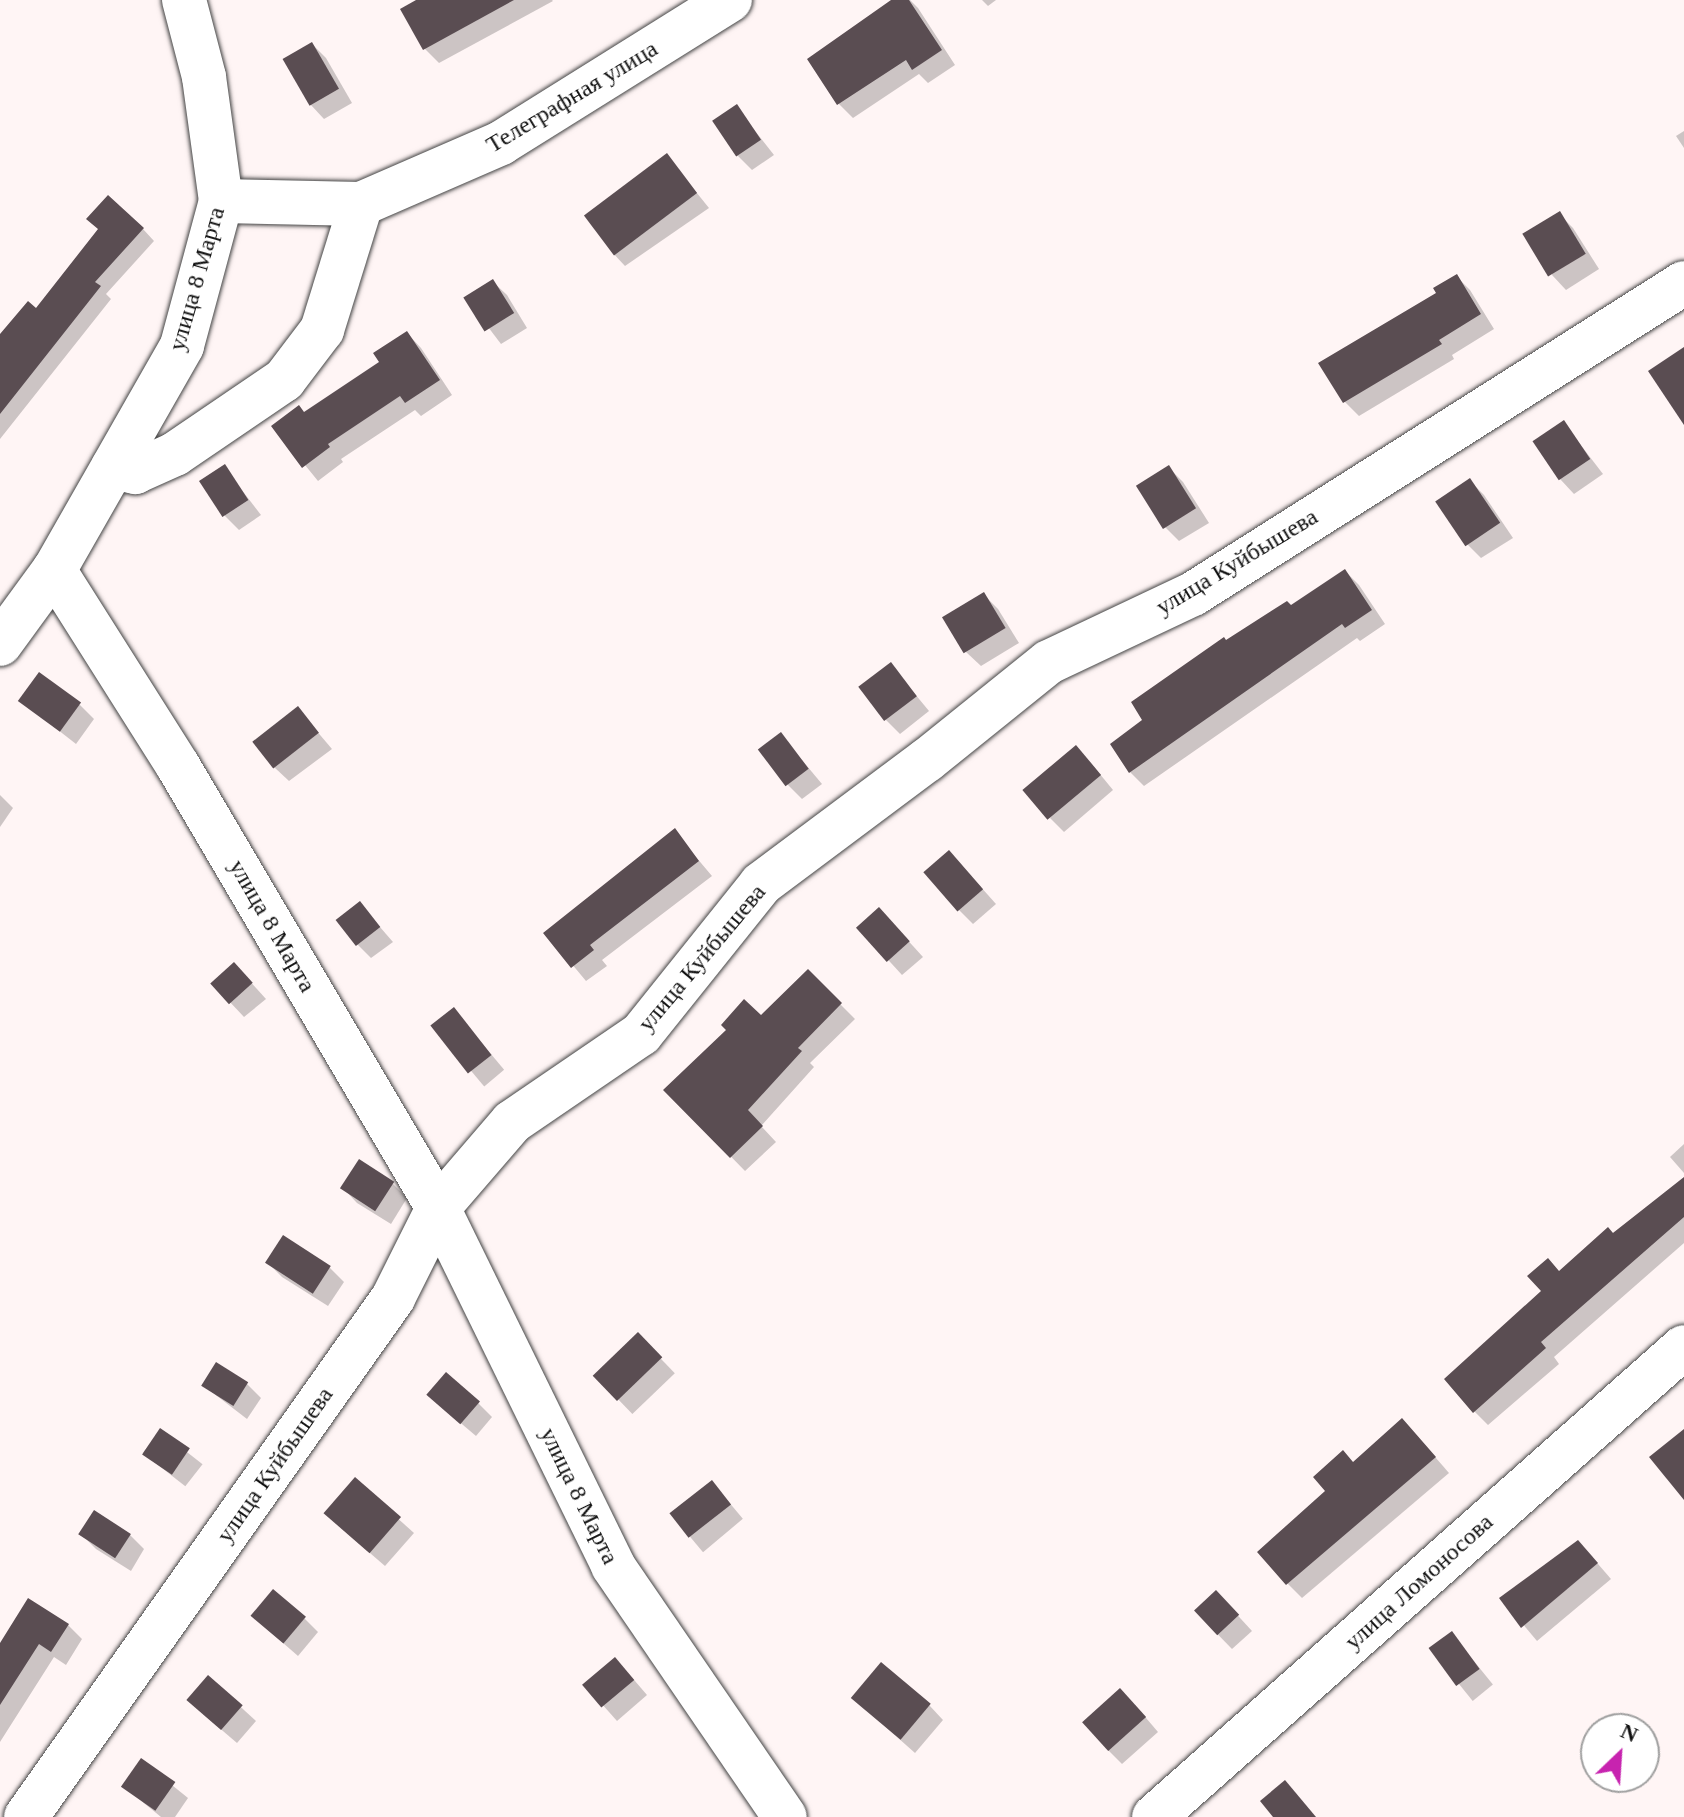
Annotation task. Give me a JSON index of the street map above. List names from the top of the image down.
{
  "streets": {
    "street": [
      "Телеграфная улица",
      "улица 8 Марта",
      "улица Куйбышева",
      "улица Ломоносова"
    ]
  },
  "crossings": [
    ["Телеграфная улица", "улица 8 Марта"],
    ["улица 8 Марта", "улица Куйбышева"]
  ],
  "north": "top right"
}
